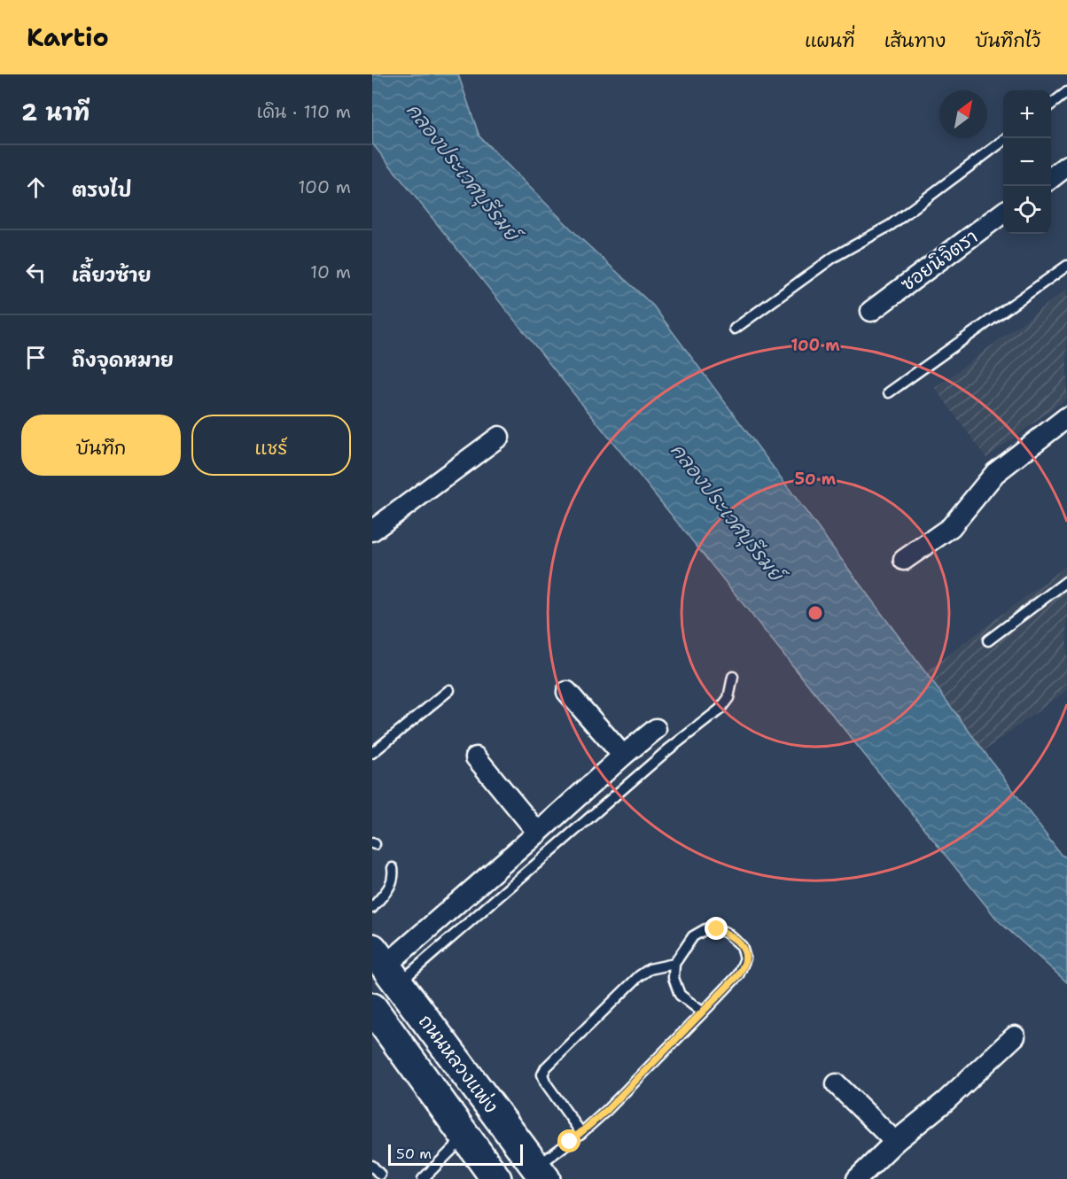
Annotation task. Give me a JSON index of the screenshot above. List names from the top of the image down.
{
  "streets": {
    "main road": ["ถนนหลวงแพ่ง"],
    "street": ["ซอยนิจิตรา"]
  },
  "water": ["คลองประเวศบุรีรมย์"],
  "scale_bar": "50 m",
  "north": "top right",
  "page": {
    "header": "Kartio",
    "nav": ["แผนที่", "เส้นทาง", "บันทึกไว้"],
    "heading": ["2 นาที", "เดิน · 110 m"],
    "map_buttons": ["+", "−"],
    "list": [
      ["ตรงไป", "100 m"],
      ["เลี้ยวซ้าย", "10 m"],
      "ถึงจุดหมาย"
    ],
    "buttons": ["บันทึก", "แชร์"],
    "scale": "50 m"
  },
  "rings": ["100 m", "50 m"]
}
